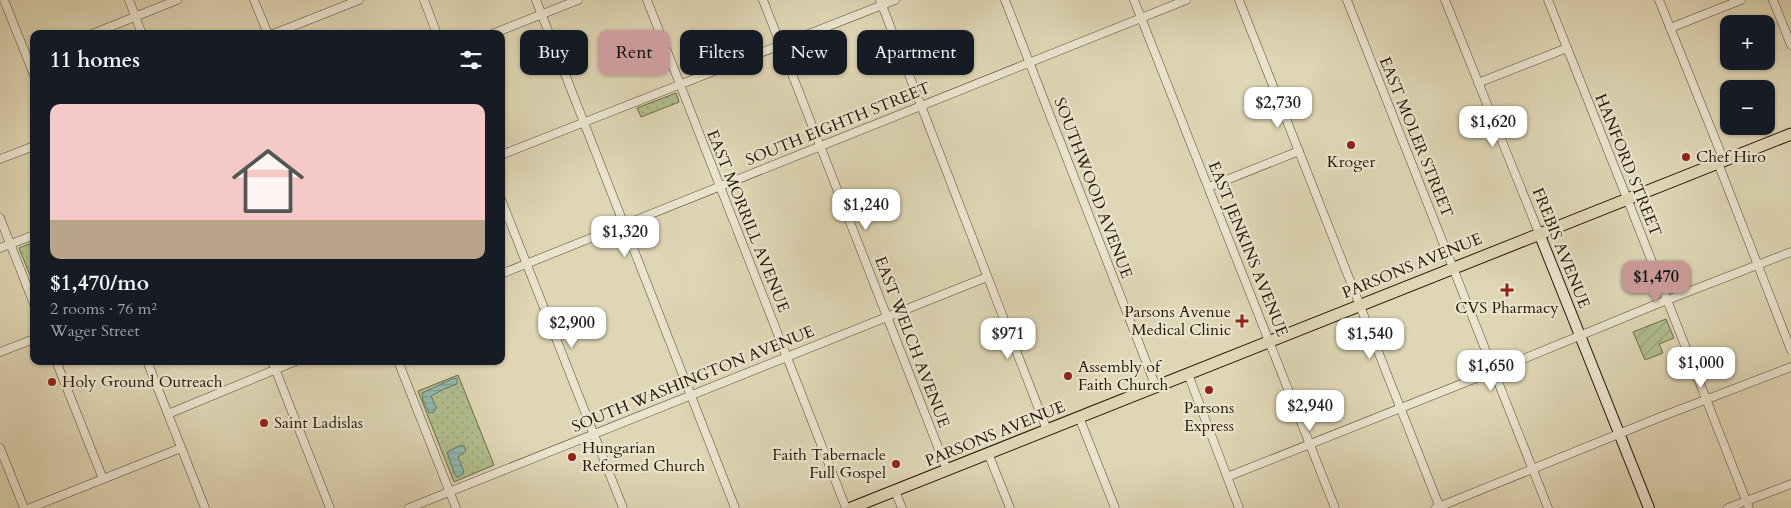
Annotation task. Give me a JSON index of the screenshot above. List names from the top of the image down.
{
  "streets": {
    "main road": ["FREBIS AVENUE", "PARSONS AVENUE"],
    "street": [
      "SOUTH EIGHTH STREET",
      "EAST MOLER STREET",
      "HANFORD STREET",
      "SOUTHWOOD AVENUE",
      "EAST MORRILL AVENUE",
      "EAST JENKINS AVENUE",
      "EAST WELCH AVENUE",
      "SOUTH WASHINGTON AVENUE"
    ]
  },
  "crossings": [
    ["SOUTH EIGHTH STREET", "SOUTHWOOD AVENUE"],
    ["SOUTH EIGHTH STREET", "EAST MORRILL AVENUE"],
    ["SOUTH EIGHTH STREET", "EAST JENKINS AVENUE"],
    ["SOUTH EIGHTH STREET", "EAST WELCH AVENUE"],
    ["EAST MOLER STREET", "PARSONS AVENUE"],
    ["HANFORD STREET", "PARSONS AVENUE"],
    ["SOUTHWOOD AVENUE", "PARSONS AVENUE"],
    ["EAST MORRILL AVENUE", "SOUTH WASHINGTON AVENUE"],
    ["FREBIS AVENUE", "PARSONS AVENUE"],
    ["EAST JENKINS AVENUE", "PARSONS AVENUE"],
    ["PARSONS AVENUE", "EAST WELCH AVENUE"],
    ["EAST WELCH AVENUE", "SOUTH WASHINGTON AVENUE"]
  ],
  "places": {
    "other": [
      "Kroger",
      "Chef Hiro",
      "Assembly of Faith Church",
      "Holy Ground Outreach",
      "Parsons Express",
      "Saint Ladislas",
      "Hungarian Reformed Church",
      "Faith Tabernacle Full Gospel"
    ],
    "health": ["CVS Pharmacy", "Parsons Avenue Medical Clinic"]
  },
  "page": {
    "map_buttons": ["+", "−"],
    "chip": [
      "Buy",
      "Rent",
      "Filters",
      "New",
      "Apartment"
    ],
    "heading": "11 homes",
    "price": [
      "$2,730",
      "$1,620",
      "$1,240",
      "$1,320",
      "$1,470",
      "$2,900",
      "$971",
      "$1,540",
      "$1,000",
      "$1,650",
      "$2,940"
    ],
    "list": [
      {
        "name": "$1,470/mo",
        "note": "2 rooms · 76 m² · Wager Street"
      }
    ]
  }
}
